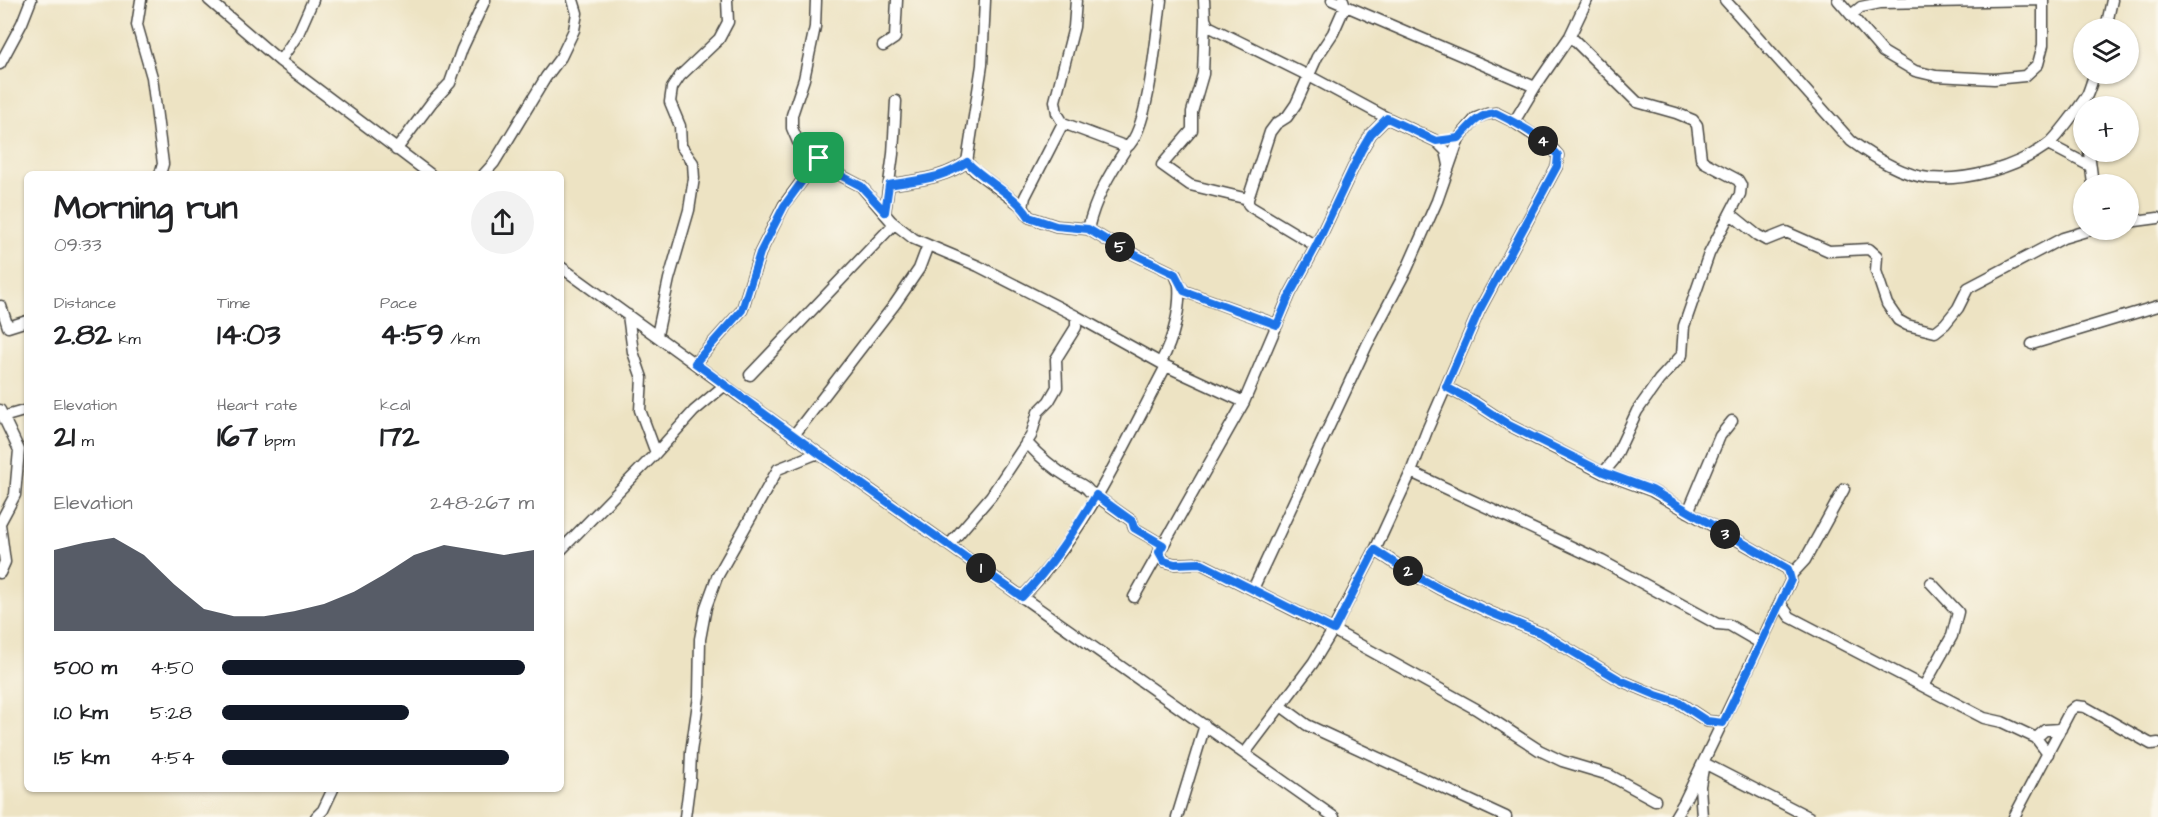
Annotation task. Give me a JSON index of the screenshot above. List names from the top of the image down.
{
  "page": {
    "map_buttons": ["+", "−"],
    "pins": [
      "4",
      "5",
      "3",
      "1",
      "2"
    ],
    "heading": ["Morning run", "09:33"],
    "stats": [
      ["Distance", "2.82 km"],
      ["Time", "14:03"],
      ["Pace", "4:59 /km"],
      ["Elevation", "21 m"],
      ["Heart rate", "167 bpm"],
      ["kcal", "172"]
    ],
    "chart": ["Elevation", "248–267 m"],
    "list": [
      {
        "name": "500 m",
        "note": "4:50"
      },
      {
        "name": "1.0 km",
        "note": "5:28"
      },
      {
        "name": "1.5 km",
        "note": "4:54"
      }
    ]
  }
}
